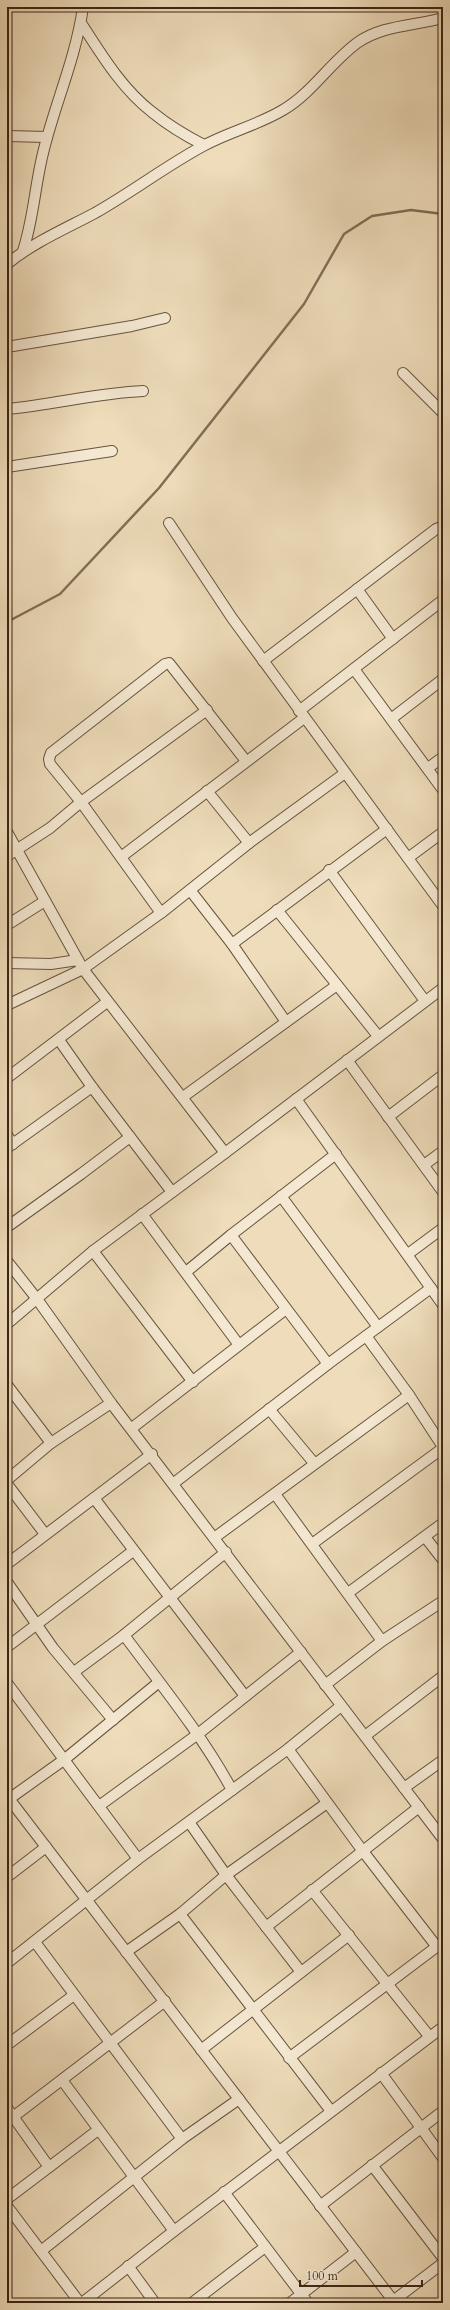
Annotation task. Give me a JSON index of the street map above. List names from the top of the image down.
{
  "scale_bar": "100 m"
}
